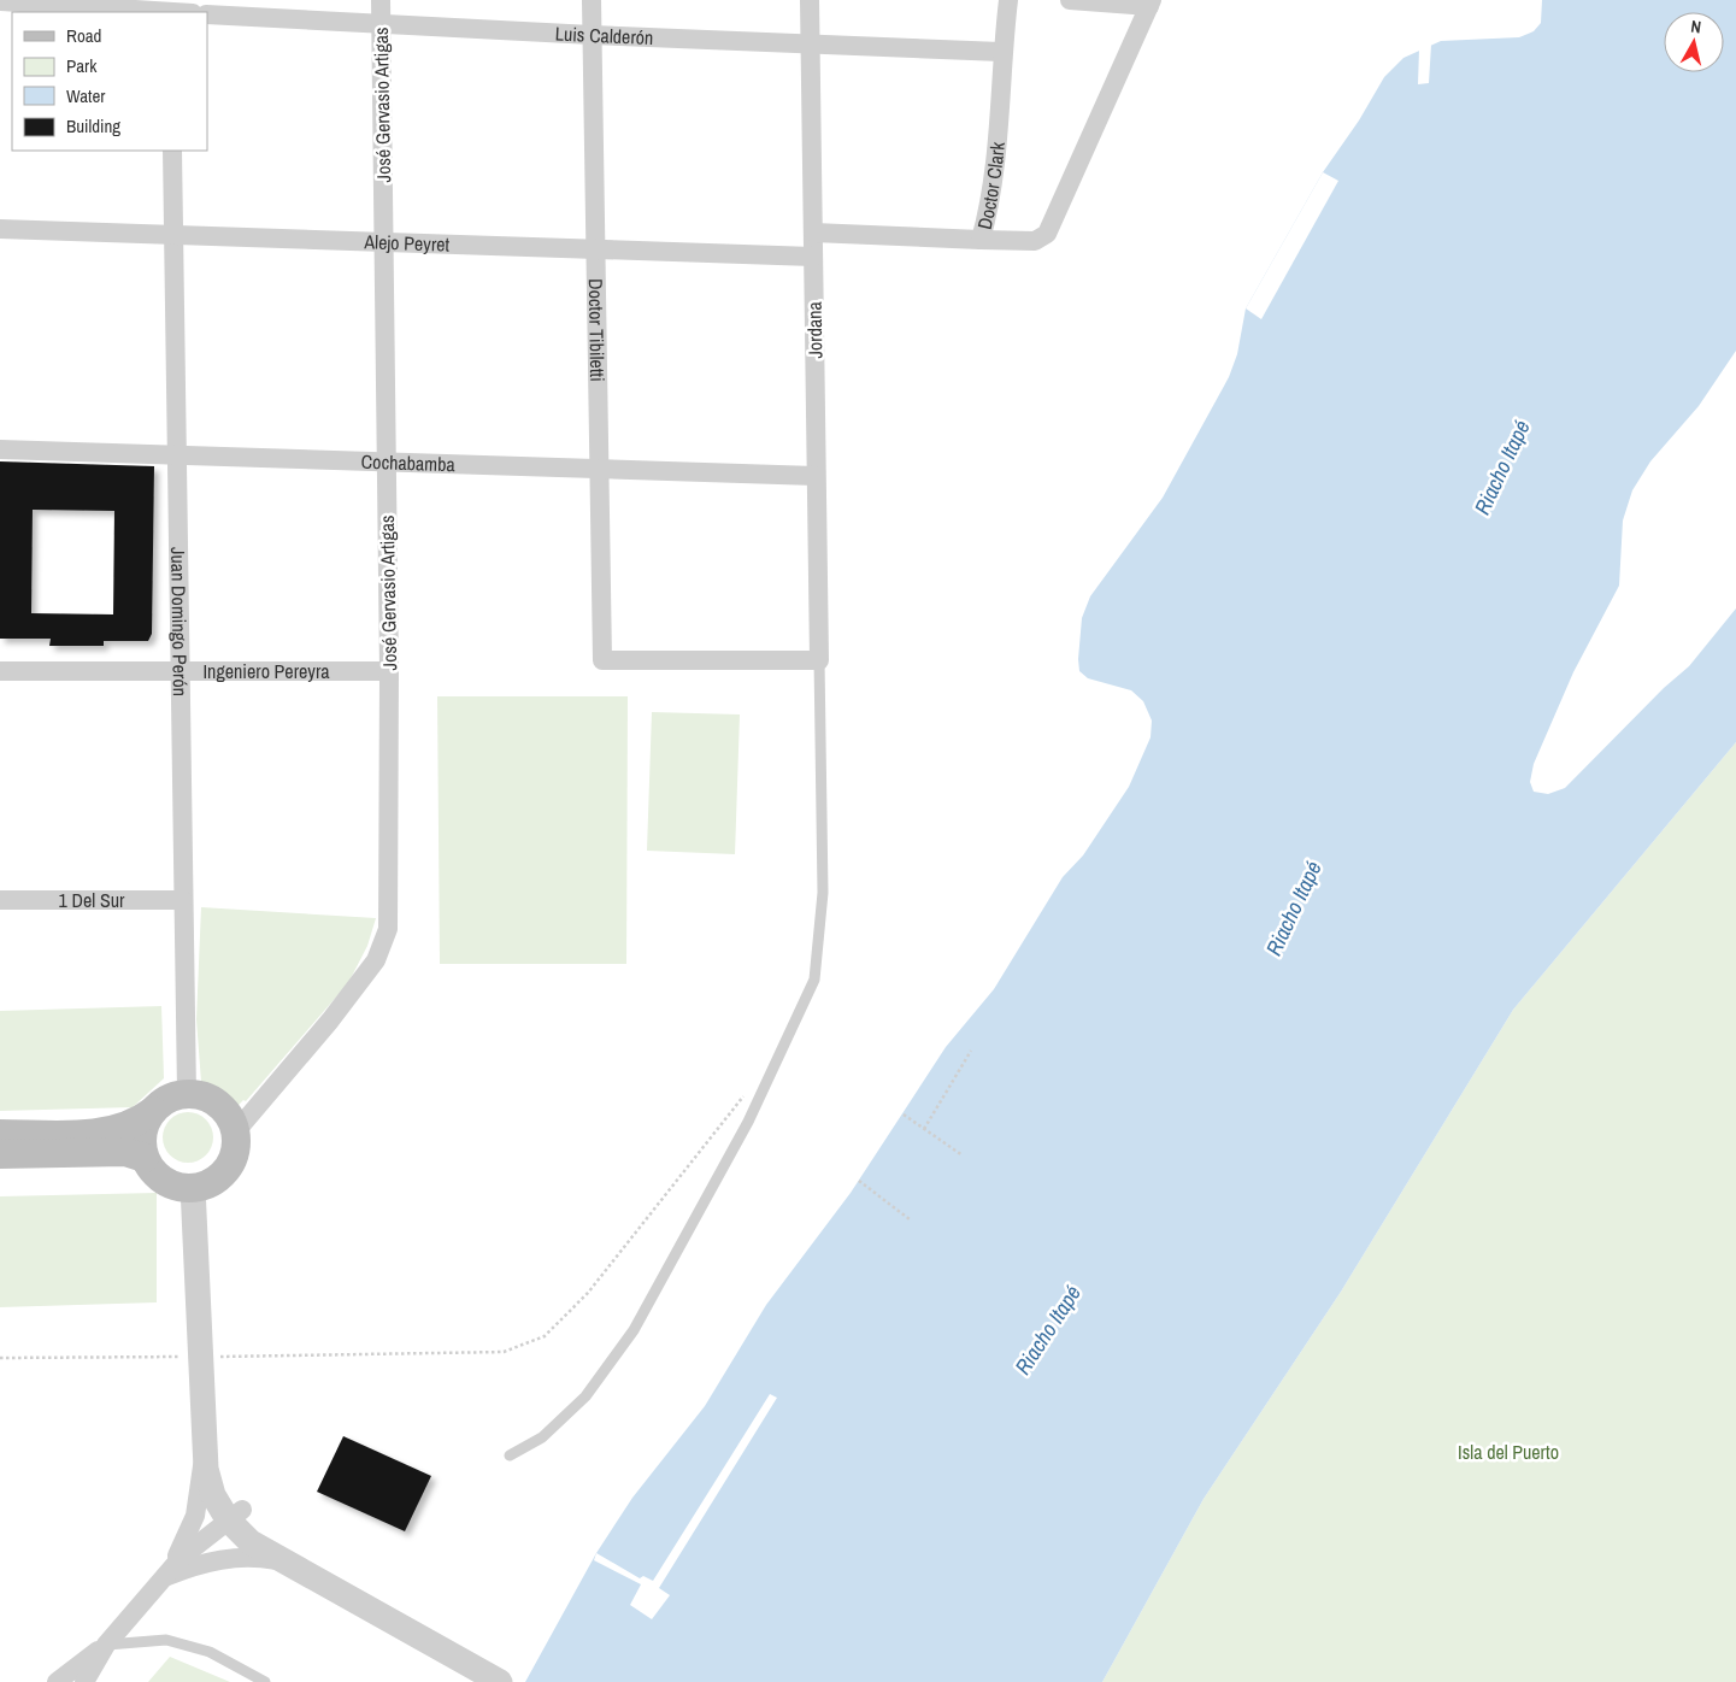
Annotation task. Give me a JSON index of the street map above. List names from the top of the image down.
{
  "streets": {
    "street": [
      "Luis Calderón",
      "José Gervasio Artigas",
      "Doctor Clark",
      "Alejo Peyret",
      "Doctor Tibiletti",
      "Jordana",
      "Cochabamba",
      "Juan Domingo Perón",
      "Ingeniero Pereyra",
      "1 Del Sur"
    ]
  },
  "crossings": [
    ["Luis Calderón", "José Gervasio Artigas"],
    ["Luis Calderón", "Doctor Clark"],
    ["Luis Calderón", "Doctor Tibiletti"],
    ["Luis Calderón", "Jordana"],
    ["José Gervasio Artigas", "Alejo Peyret"],
    ["José Gervasio Artigas", "Cochabamba"],
    ["José Gervasio Artigas", "Juan Domingo Perón"],
    ["José Gervasio Artigas", "Ingeniero Pereyra"],
    ["Doctor Clark", "Jordana"],
    ["Alejo Peyret", "Doctor Tibiletti"],
    ["Alejo Peyret", "Jordana"],
    ["Alejo Peyret", "Juan Domingo Perón"],
    ["Doctor Tibiletti", "Jordana"],
    ["Doctor Tibiletti", "Cochabamba"],
    ["Jordana", "Cochabamba"],
    ["Cochabamba", "Juan Domingo Perón"],
    ["Juan Domingo Perón", "Ingeniero Pereyra"],
    ["Juan Domingo Perón", "1 Del Sur"]
  ],
  "water": ["Riacho Itapé"],
  "parks": ["Isla del Puerto"],
  "legend": [
    "Road",
    "Park",
    "Water",
    "Building"
  ],
  "north": "top"
}
